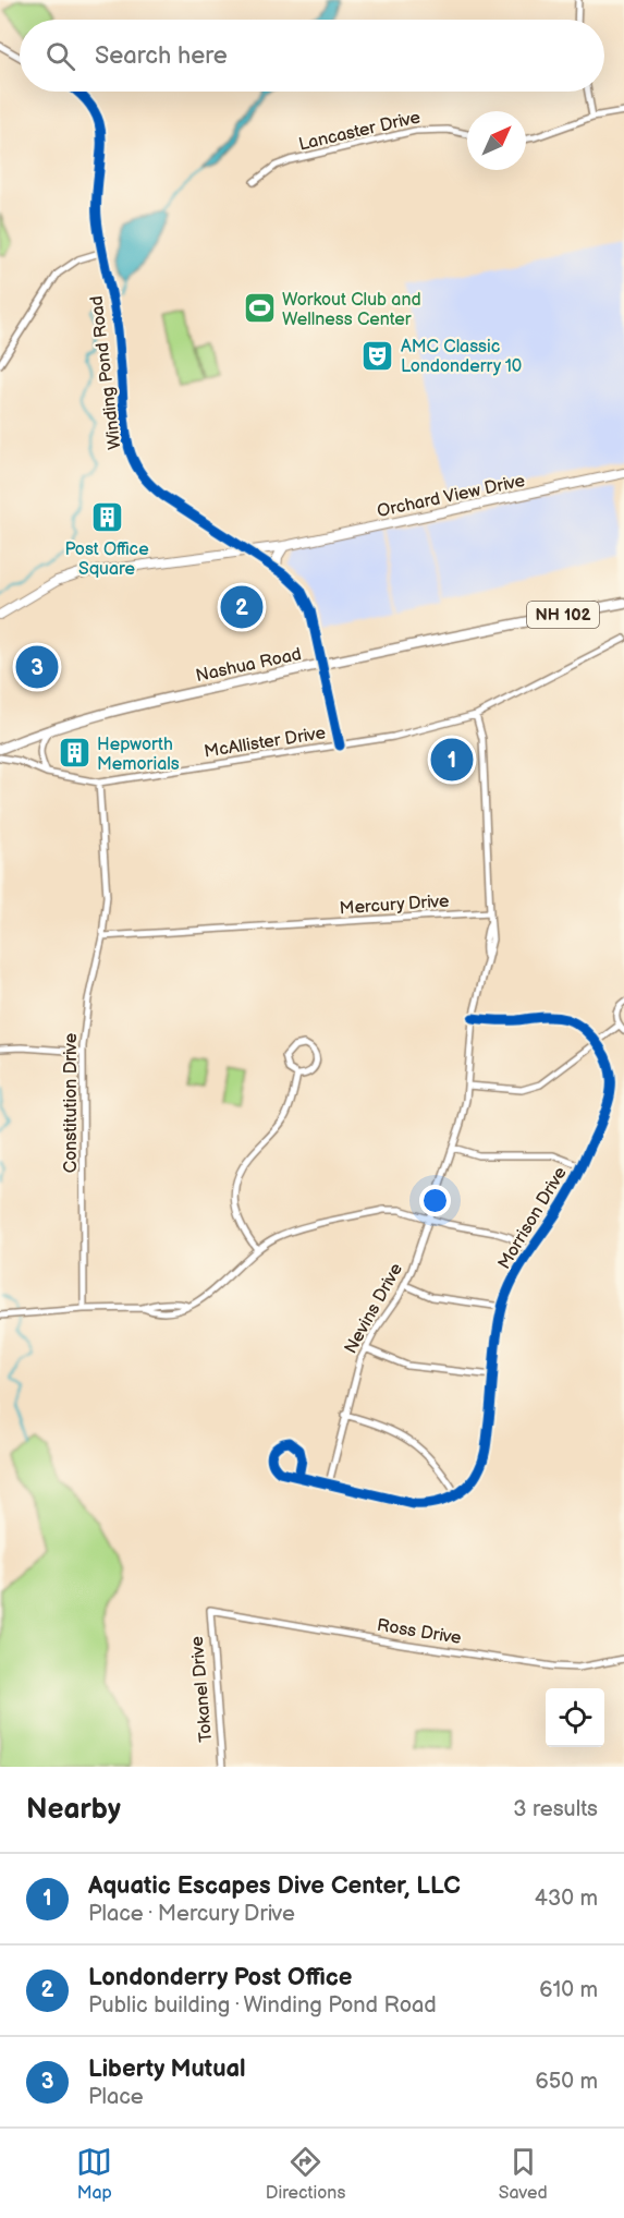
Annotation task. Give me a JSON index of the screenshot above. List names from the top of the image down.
{
  "streets": {
    "main road": ["NH 102", "Nashua Road"],
    "street": [
      "Lancaster Drive",
      "Winding Pond Road",
      "Orchard View Drive",
      "McAllister Drive",
      "Mercury Drive",
      "Constitution Drive",
      "Morrison Drive",
      "Nevins Drive",
      "Ross Drive",
      "Tokanel Drive"
    ]
  },
  "crossings": [
    ["Winding Pond Road", "Orchard View Drive"],
    ["Winding Pond Road", "Nashua Road"],
    ["Winding Pond Road", "McAllister Drive"],
    ["McAllister Drive", "Constitution Drive"],
    ["Mercury Drive", "Constitution Drive"],
    ["Mercury Drive", "Nevins Drive"],
    ["Morrison Drive", "Nevins Drive"],
    ["Ross Drive", "Tokanel Drive"]
  ],
  "places": {
    "sports": ["Workout Club and Wellness Center"],
    "theatre": ["AMC Classic Londonderry 10"],
    "building": ["Post Office Square", "Hepworth Memorials"]
  },
  "north": "top right",
  "page": {
    "search": "Search here",
    "pins": ["2", "3", "1"],
    "heading": ["Nearby", "3 results"],
    "list": [
      {
        "mark": "1",
        "name": "Aquatic Escapes Dive Center, LLC",
        "note": "Place · Mercury Drive",
        "value": "430 m"
      },
      {
        "mark": "2",
        "name": "Londonderry Post Office",
        "note": "Public building · Winding Pond Road",
        "value": "610 m"
      },
      {
        "mark": "3",
        "name": "Liberty Mutual",
        "note": "Place",
        "value": "650 m"
      }
    ],
    "nav": ["Map", "Directions", "Saved"]
  }
}
